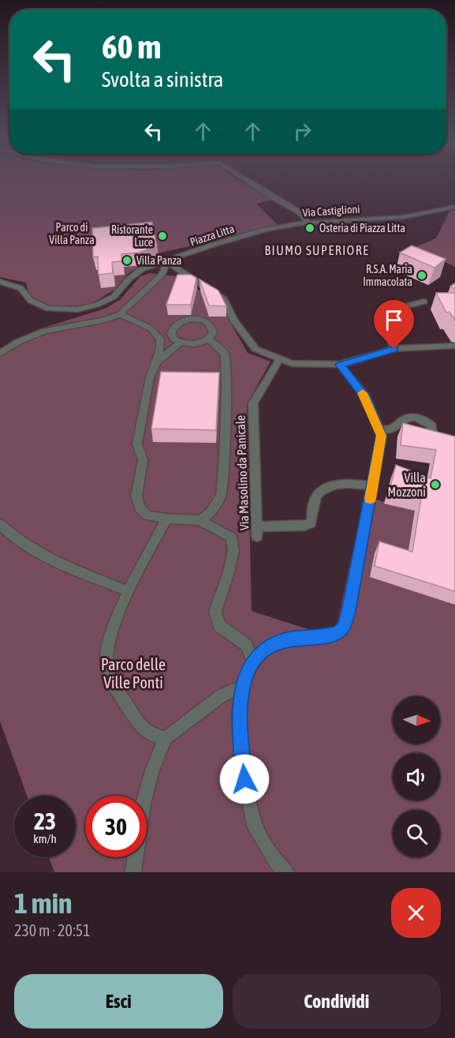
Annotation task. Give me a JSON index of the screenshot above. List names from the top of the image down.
{
  "streets": {
    "street": ["Via Castiglioni", "Piazza Litta", "Via Masolino da Panicale"]
  },
  "crossings": [
    ["Via Castiglioni", "Piazza Litta"]
  ],
  "districts": ["BIUMO SUPERIORE"],
  "parks": ["Parco di Villa Panza", "Parco delle Ville Ponti"],
  "places": [
    "Osteria di Piazza Litta",
    "Ristorante Luce",
    "Villa Panza",
    "R.S.A. Maria Immacolata",
    "Villa Mozzoni"
  ],
  "north": "right",
  "page": {
    "turn": ["60 m", "Svolta a sinistra"],
    "speed": "23 km/h",
    "limit": "30",
    "heading": ["1 min", "230 m · 20:51"],
    "buttons": ["Esci", "Condividi"]
  }
}
